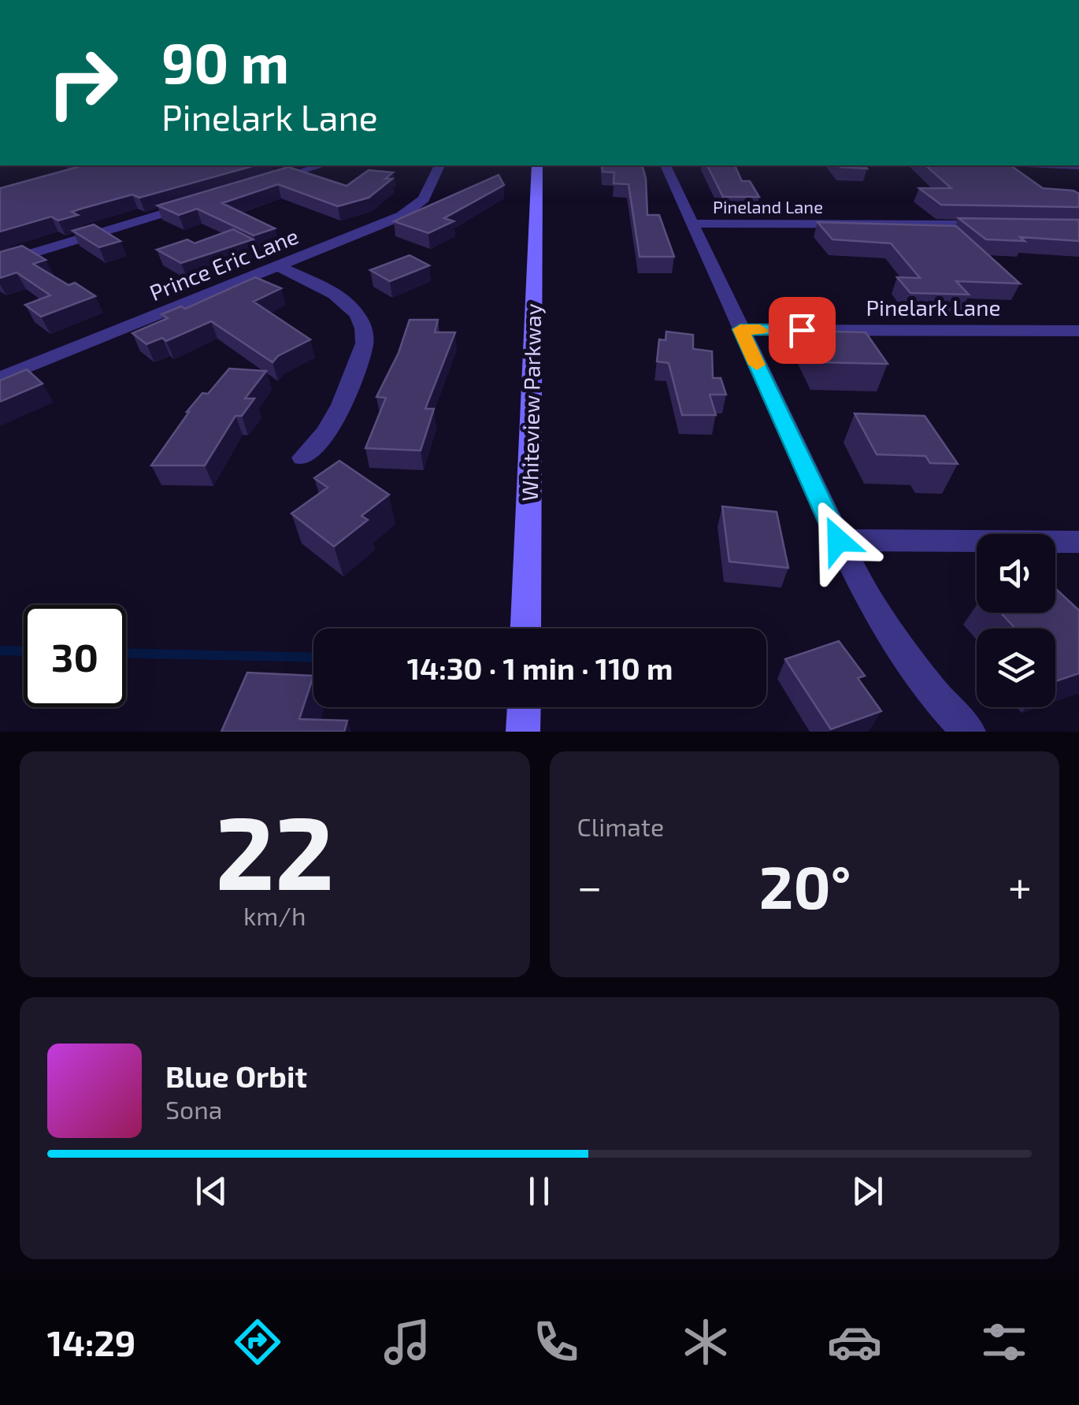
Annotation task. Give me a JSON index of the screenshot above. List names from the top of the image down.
{
  "streets": {
    "street": [
      "Pineland Lane",
      "Prince Eric Lane",
      "Pinelark Lane",
      "Whiteview Parkway"
    ]
  },
  "page": {
    "turn": ["90 m", "Pinelark Lane"],
    "limit": "30",
    "trip": "14:30 · 1 min · 110 m",
    "tile": [
      ["22", "km/h"],
      "Climate"
    ],
    "heat": ["−", "20°", "+"],
    "song": ["Blue Orbit", "Sona"],
    "tabs": "14:29"
  }
}
